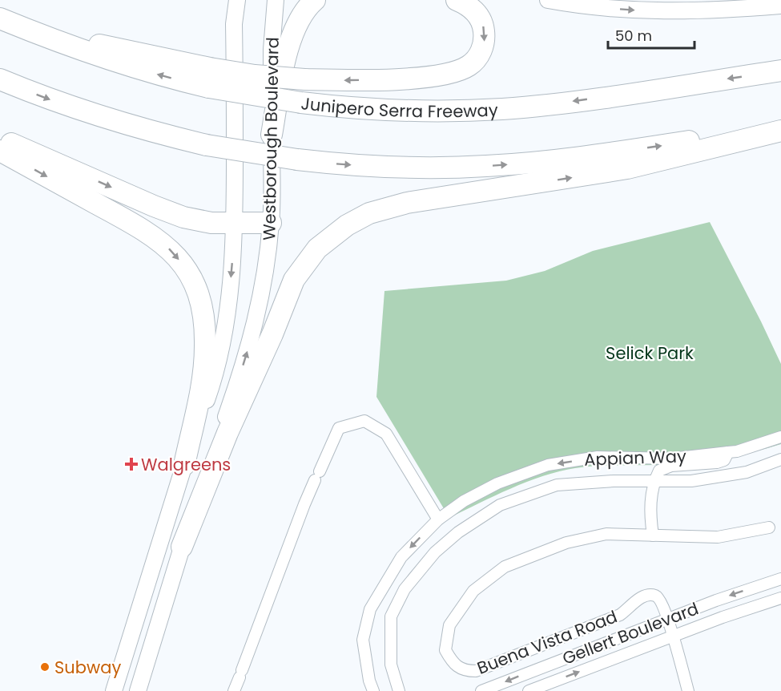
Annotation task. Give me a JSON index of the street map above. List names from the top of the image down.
{
  "streets": {
    "highway": ["Junipero Serra Freeway"],
    "main road": ["Westborough Boulevard"],
    "street": ["Appian Way", "Gellert Boulevard", "Buena Vista Road"]
  },
  "crossings": [
    ["Gellert Boulevard", "Buena Vista Road"]
  ],
  "one_way": ["Appian Way"],
  "parks": ["Selick Park"],
  "places": {
    "health": ["Walgreens"],
    "other": ["Subway"]
  },
  "scale_bar": "50 m"
}
